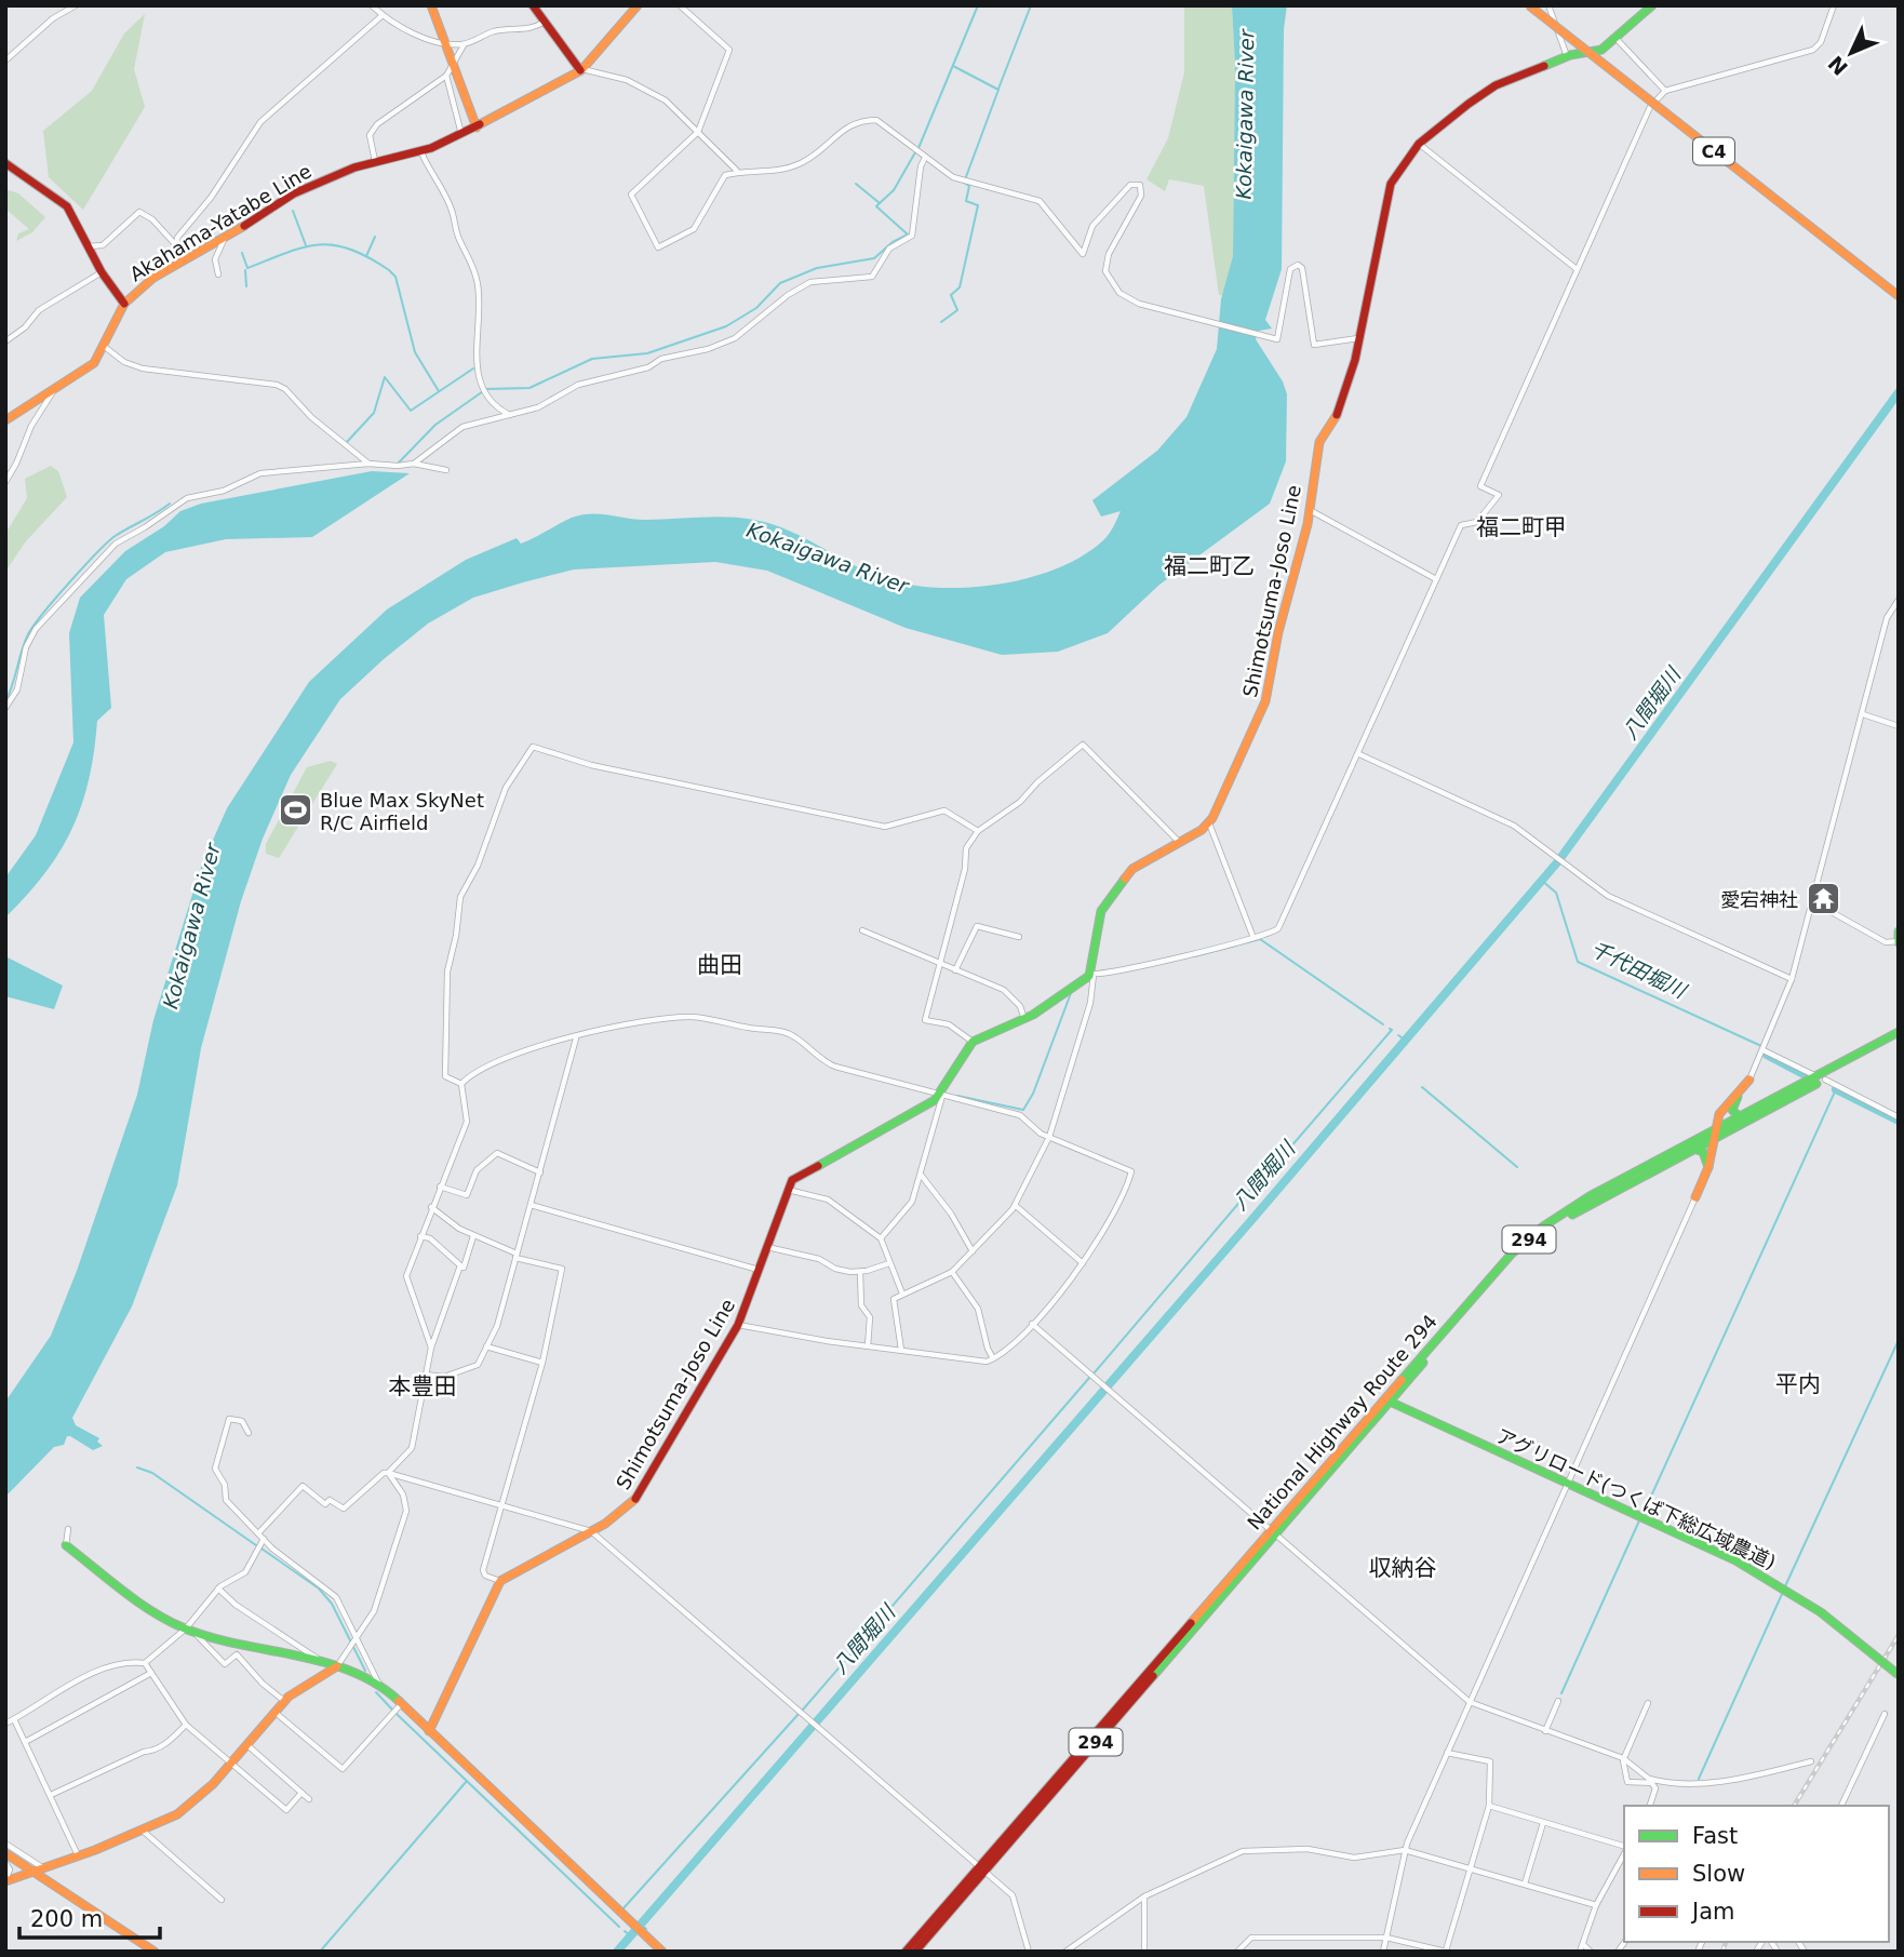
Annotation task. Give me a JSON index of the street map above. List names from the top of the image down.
{
  "streets": {
    "main road": [
      "C4",
      "Akahama-Yatabe Line",
      "Shimotsuma-Joso Line",
      "294",
      "National Highway Route 294",
      "アグリロード(つくば下総広域農道)"
    ]
  },
  "crossings": [
    ["National Highway Route 294", "アグリロード(つくば下総広域農道)"]
  ],
  "districts": [
    "福二町甲",
    "福二町乙",
    "曲田",
    "平内",
    "本豊田",
    "収納谷"
  ],
  "water": ["Kokaigawa River", "八間堀川", "千代田堀川"],
  "places": {
    "sports": ["Blue Max SkyNet R/C Airfield"],
    "temple": ["愛宕神社"]
  },
  "legend": ["Fast", "Slow", "Jam"],
  "scale_bar": "200 m",
  "north": "bottom left"
}
